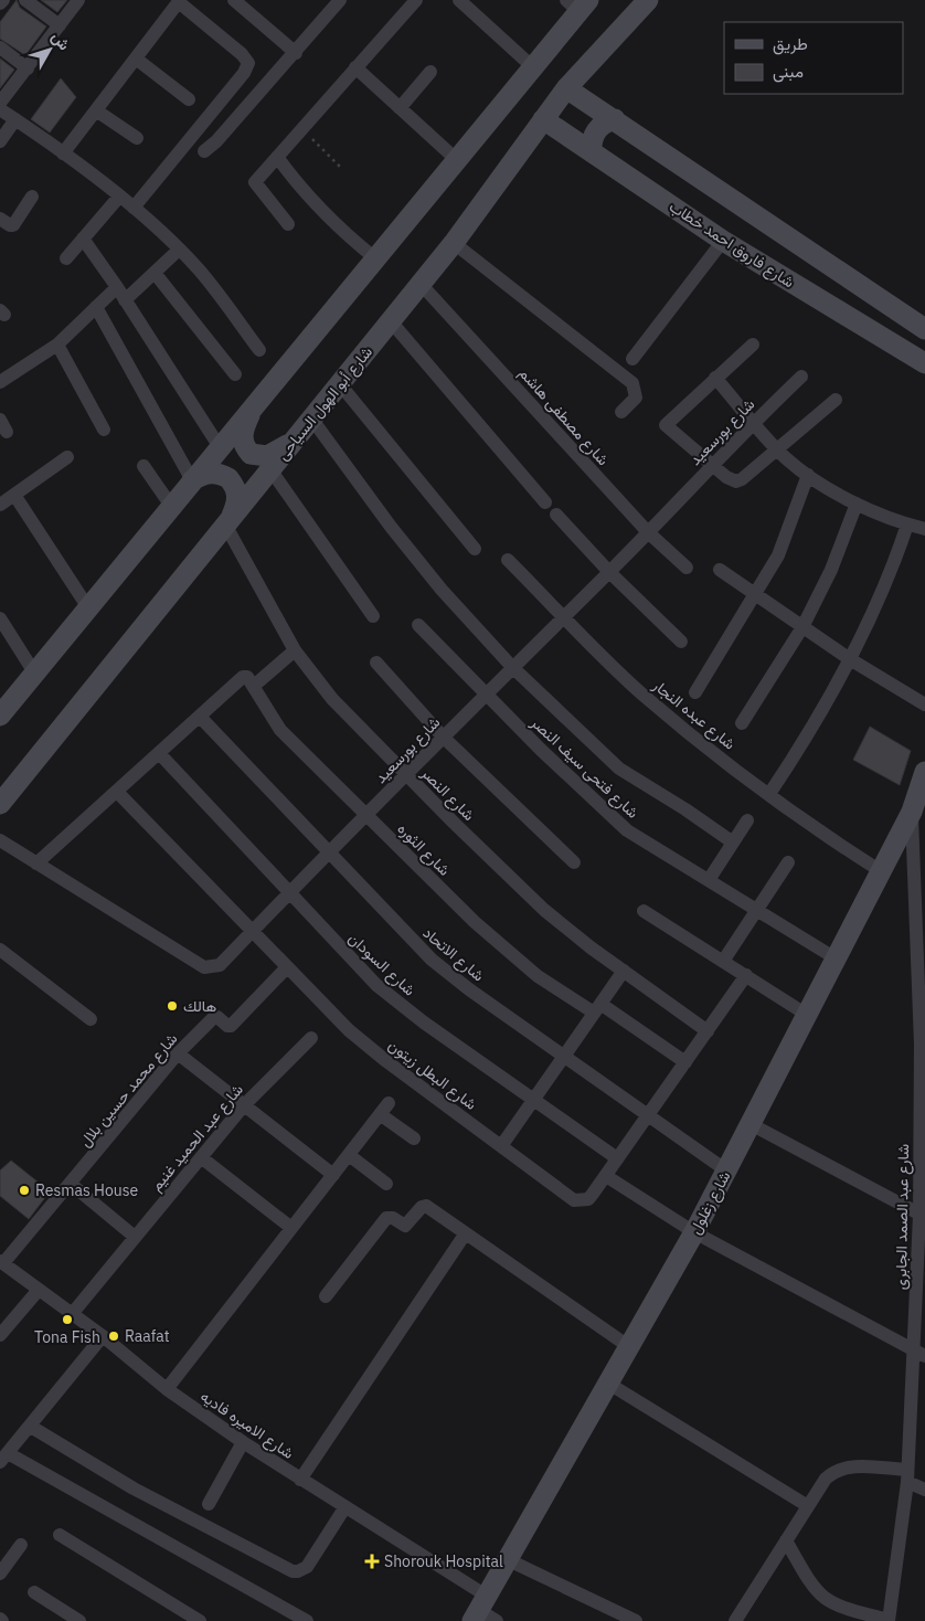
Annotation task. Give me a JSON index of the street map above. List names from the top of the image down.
{
  "streets": {
    "main road": ["شارع فاروق احمد خطاب", "شارع أبو الهول السياحى", "شارع زغلول"],
    "street": [
      "شارع مصطفى هاشم",
      "شارع بورسعيد",
      "شارع عبده النجار",
      "شارع فتحى سيف النصر",
      "شارع النصر",
      "شارع الثوره",
      "شارع الاتحاد",
      "شارع السودان",
      "شارع البطل زيتون",
      "شارع محمد حسين بلال",
      "شارع عبد الحميد غنيم",
      "شارع عبد الصمد الجابرى",
      "شارع الاميره فاديه"
    ]
  },
  "crossings": [
    ["شارع فاروق احمد خطاب", "شارع أبو الهول السياحى"],
    ["شارع أبو الهول السياحى", "شارع مصطفى هاشم"],
    ["شارع أبو الهول السياحى", "شارع النصر"],
    ["شارع مصطفى هاشم", "شارع بورسعيد"],
    ["شارع بورسعيد", "شارع عبده النجار"],
    ["شارع بورسعيد", "شارع فتحى سيف النصر"],
    ["شارع بورسعيد", "شارع النصر"],
    ["شارع بورسعيد", "شارع الثوره"],
    ["شارع بورسعيد", "شارع الاتحاد"],
    ["شارع بورسعيد", "شارع السودان"],
    ["شارع بورسعيد", "شارع البطل زيتون"],
    ["شارع عبده النجار", "شارع زغلول"],
    ["شارع فتحى سيف النصر", "شارع زغلول"],
    ["شارع النصر", "شارع البطل زيتون"],
    ["شارع الثوره", "شارع البطل زيتون"],
    ["شارع الاتحاد", "شارع البطل زيتون"],
    ["شارع الاتحاد", "شارع زغلول"],
    ["شارع السودان", "شارع البطل زيتون"],
    ["شارع البطل زيتون", "شارع محمد حسين بلال"],
    ["شارع محمد حسين بلال", "شارع الاميره فاديه"],
    ["شارع عبد الحميد غنيم", "شارع الاميره فاديه"],
    ["شارع زغلول", "شارع عبد الصمد الجابرى"],
    ["شارع زغلول", "شارع الاميره فاديه"]
  ],
  "places": {
    "other": [
      "هالك",
      "Resmas House",
      "Tona Fish",
      "Raafat"
    ],
    "health": ["Shorouk Hospital"]
  },
  "legend": ["طريق", "مبنى"],
  "north": "top right"
}
